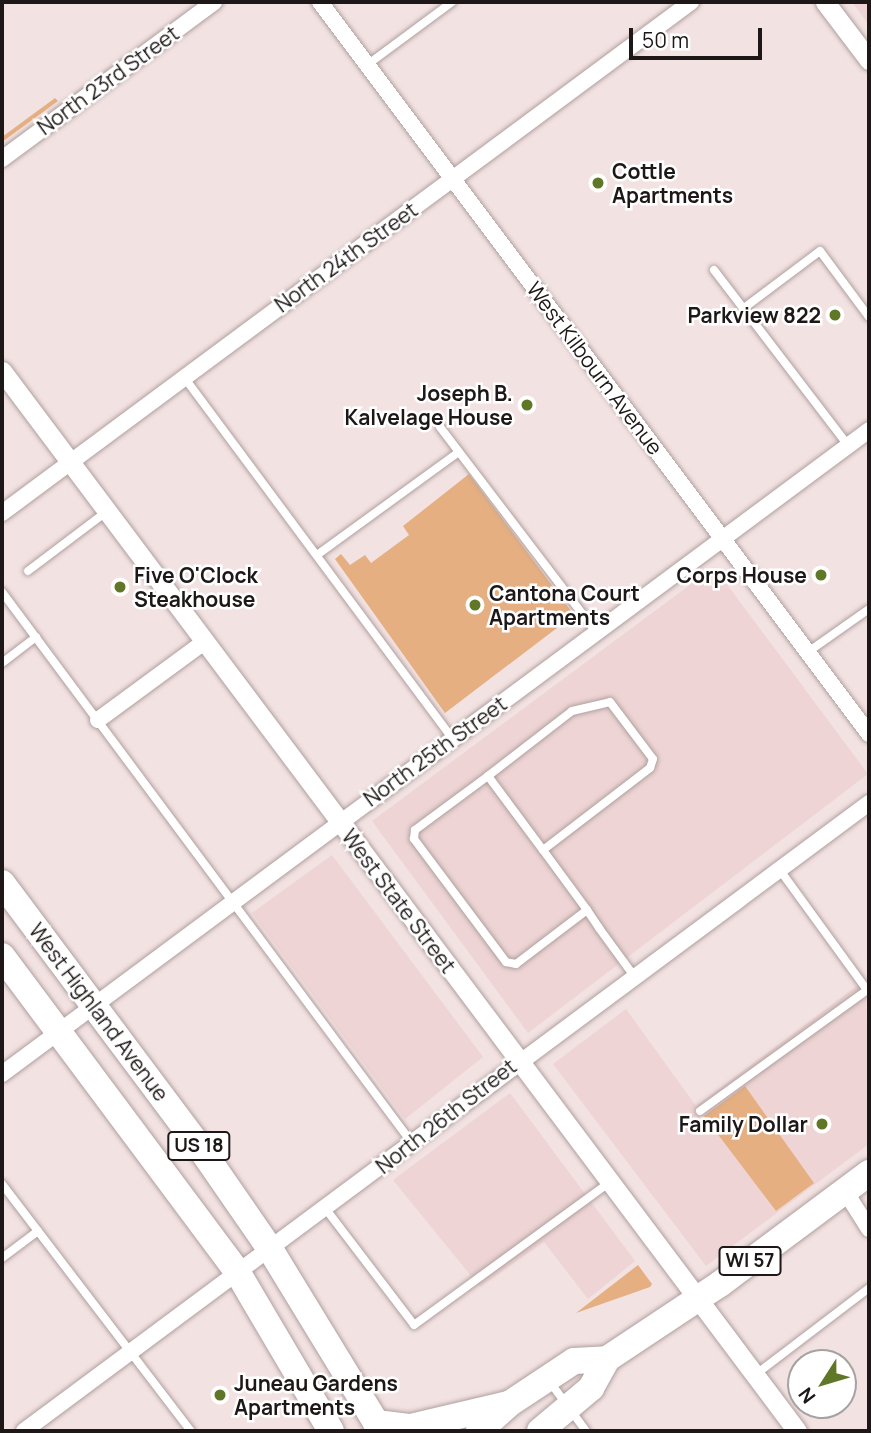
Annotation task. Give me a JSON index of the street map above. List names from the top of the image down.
{
  "streets": {
    "main road": ["West Highland Avenue", "US 18", "WI 57"],
    "street": [
      "North 23rd Street",
      "North 24th Street",
      "West Kilbourn Avenue",
      "North 25th Street",
      "West State Street",
      "North 26th Street"
    ]
  },
  "crossings": [
    ["North 24th Street", "West Kilbourn Avenue"],
    ["North 24th Street", "West State Street"],
    ["West Kilbourn Avenue", "North 25th Street"],
    ["North 25th Street", "West State Street"],
    ["North 25th Street", "West Highland Avenue"],
    ["West State Street", "North 26th Street"],
    ["West State Street", "WI 57"],
    ["West Highland Avenue", "North 26th Street"],
    ["West Highland Avenue", "WI 57"]
  ],
  "places": [
    "Cottle Apartments",
    "Parkview 822",
    "Joseph B. Kalvelage House",
    "Corps House",
    "Five O'Clock Steakhouse",
    "Cantona Court Apartments",
    "Family Dollar",
    "Juneau Gardens Apartments"
  ],
  "scale_bar": "50 m",
  "north": "bottom left"
}
